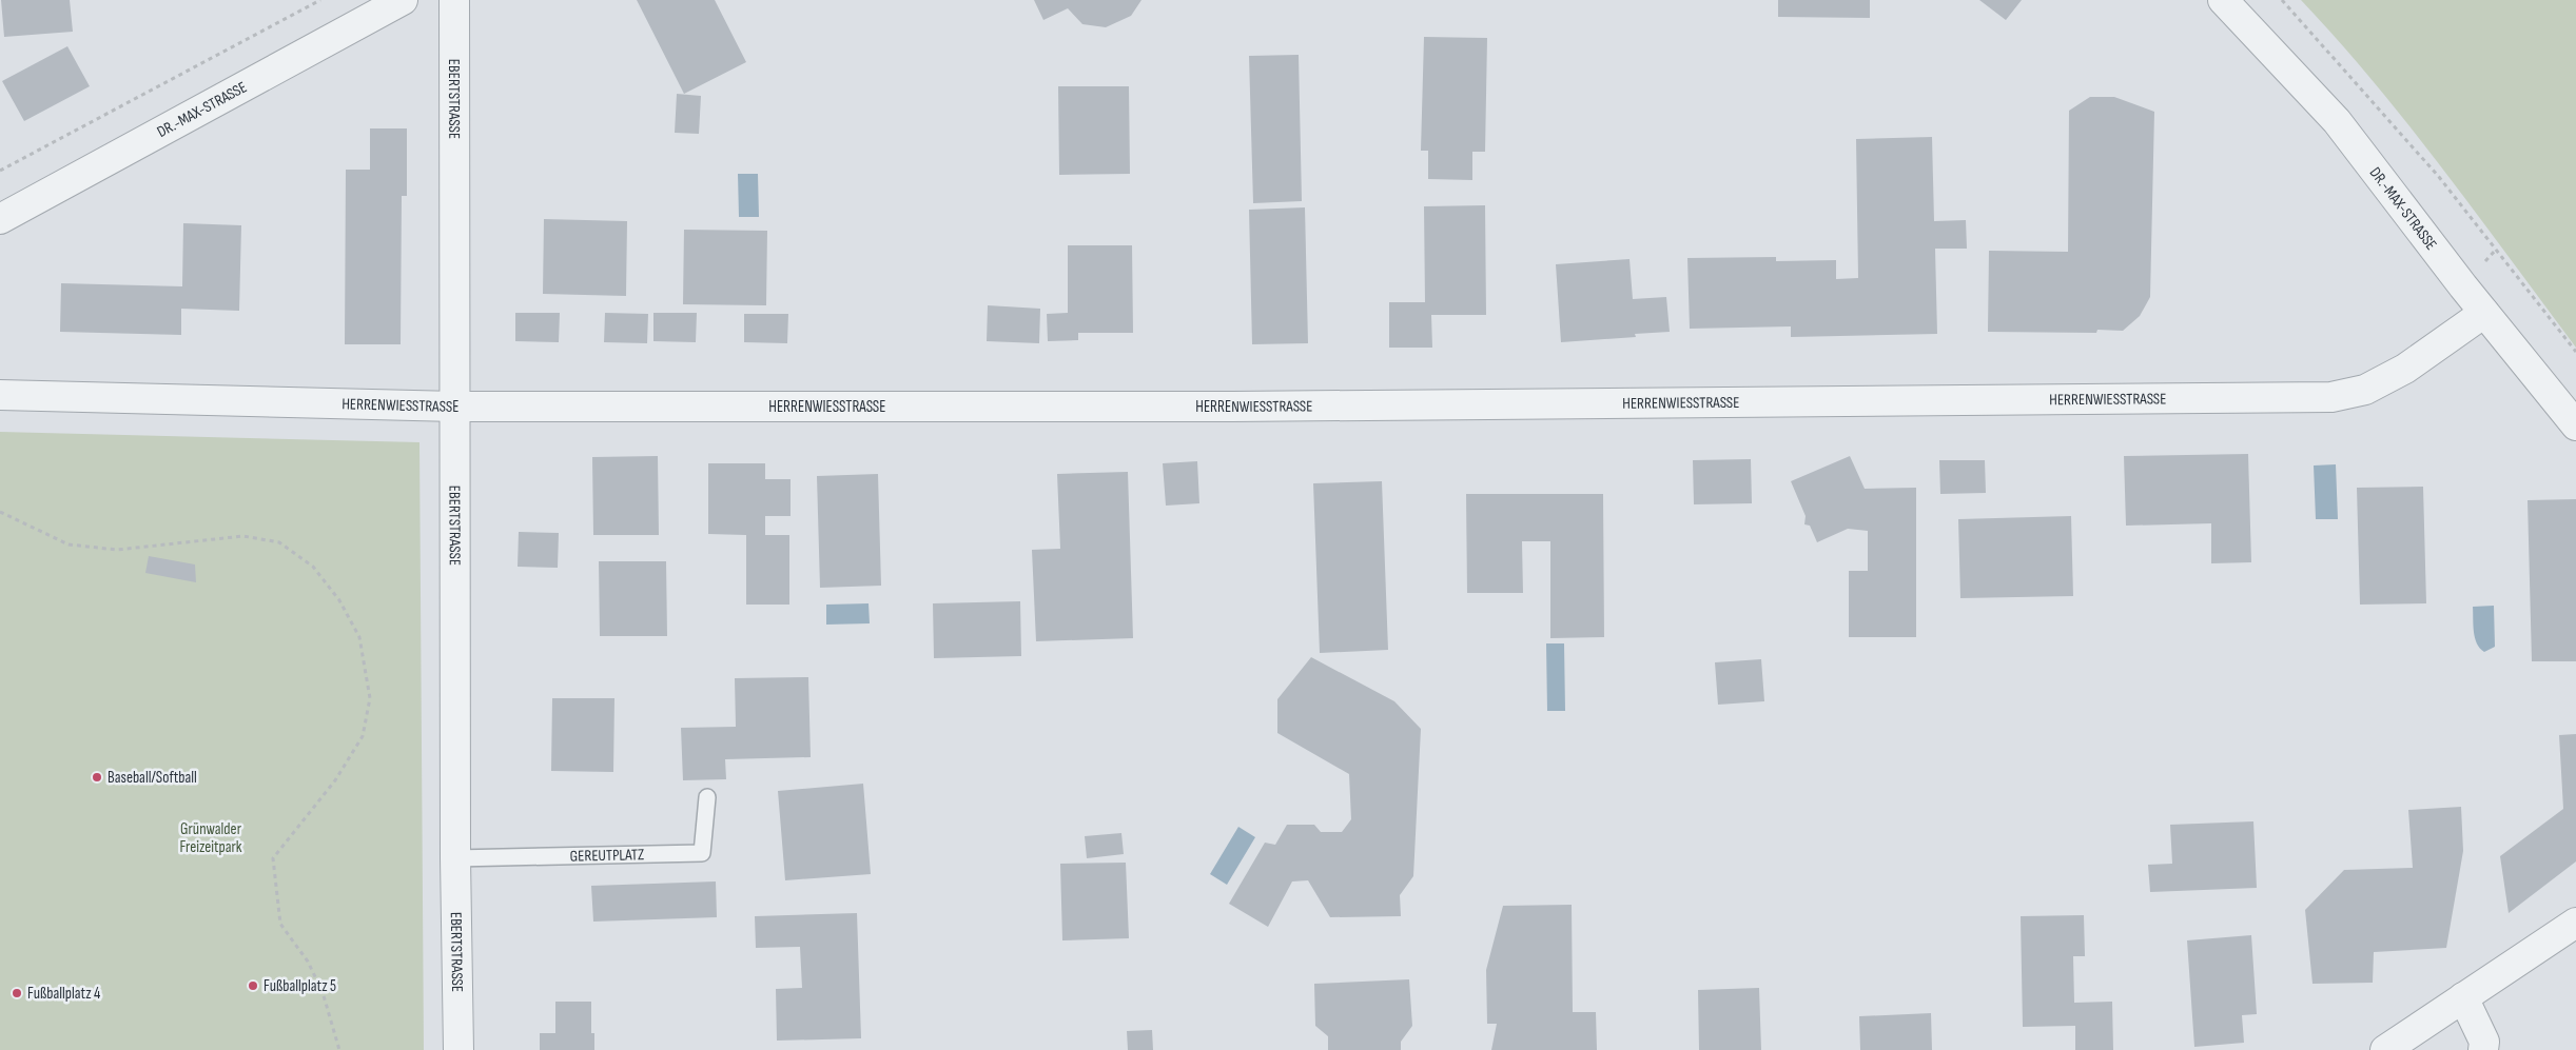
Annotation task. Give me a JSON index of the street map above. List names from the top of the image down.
{
  "streets": {
    "street": ["EBERTSTRASSE", "DR.-MAX-STRASSE", "HERRENWIESSTRASSE"],
    "lane": ["GEREUTPLATZ"]
  },
  "crossings": [
    ["EBERTSTRASSE", "HERRENWIESSTRASSE"],
    ["EBERTSTRASSE", "GEREUTPLATZ"],
    ["DR.-MAX-STRASSE", "HERRENWIESSTRASSE"]
  ],
  "parks": ["Grünwalder Freizeitpark"],
  "places": ["Baseball/Softball", "Fußballplatz 5", "Fußballplatz 4"]
}
